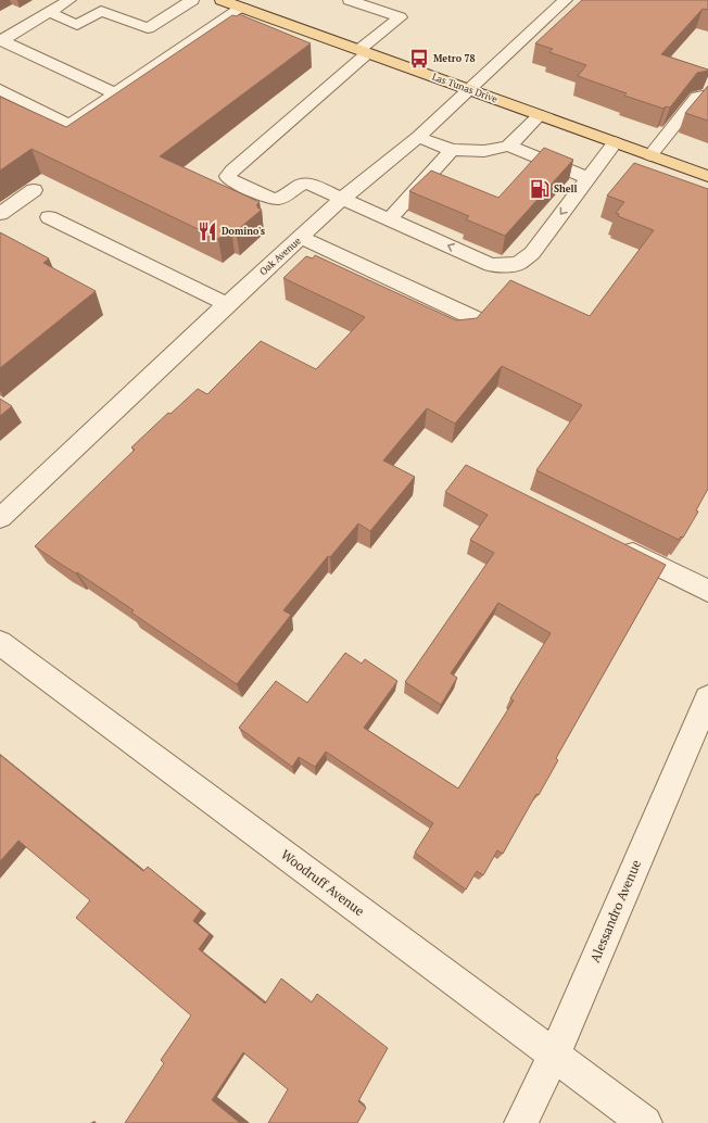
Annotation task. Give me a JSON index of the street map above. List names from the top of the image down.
{
  "streets": {
    "main road": ["Las Tunas Drive"],
    "street": ["Oak Avenue", "Woodruff Avenue", "Alessandro Avenue"]
  },
  "crossings": [
    ["Las Tunas Drive", "Oak Avenue"],
    ["Woodruff Avenue", "Alessandro Avenue"]
  ],
  "places": {
    "bus stop": ["Metro 78"],
    "fuel station": ["Shell"],
    "restaurant": ["Domino's"]
  }
}
